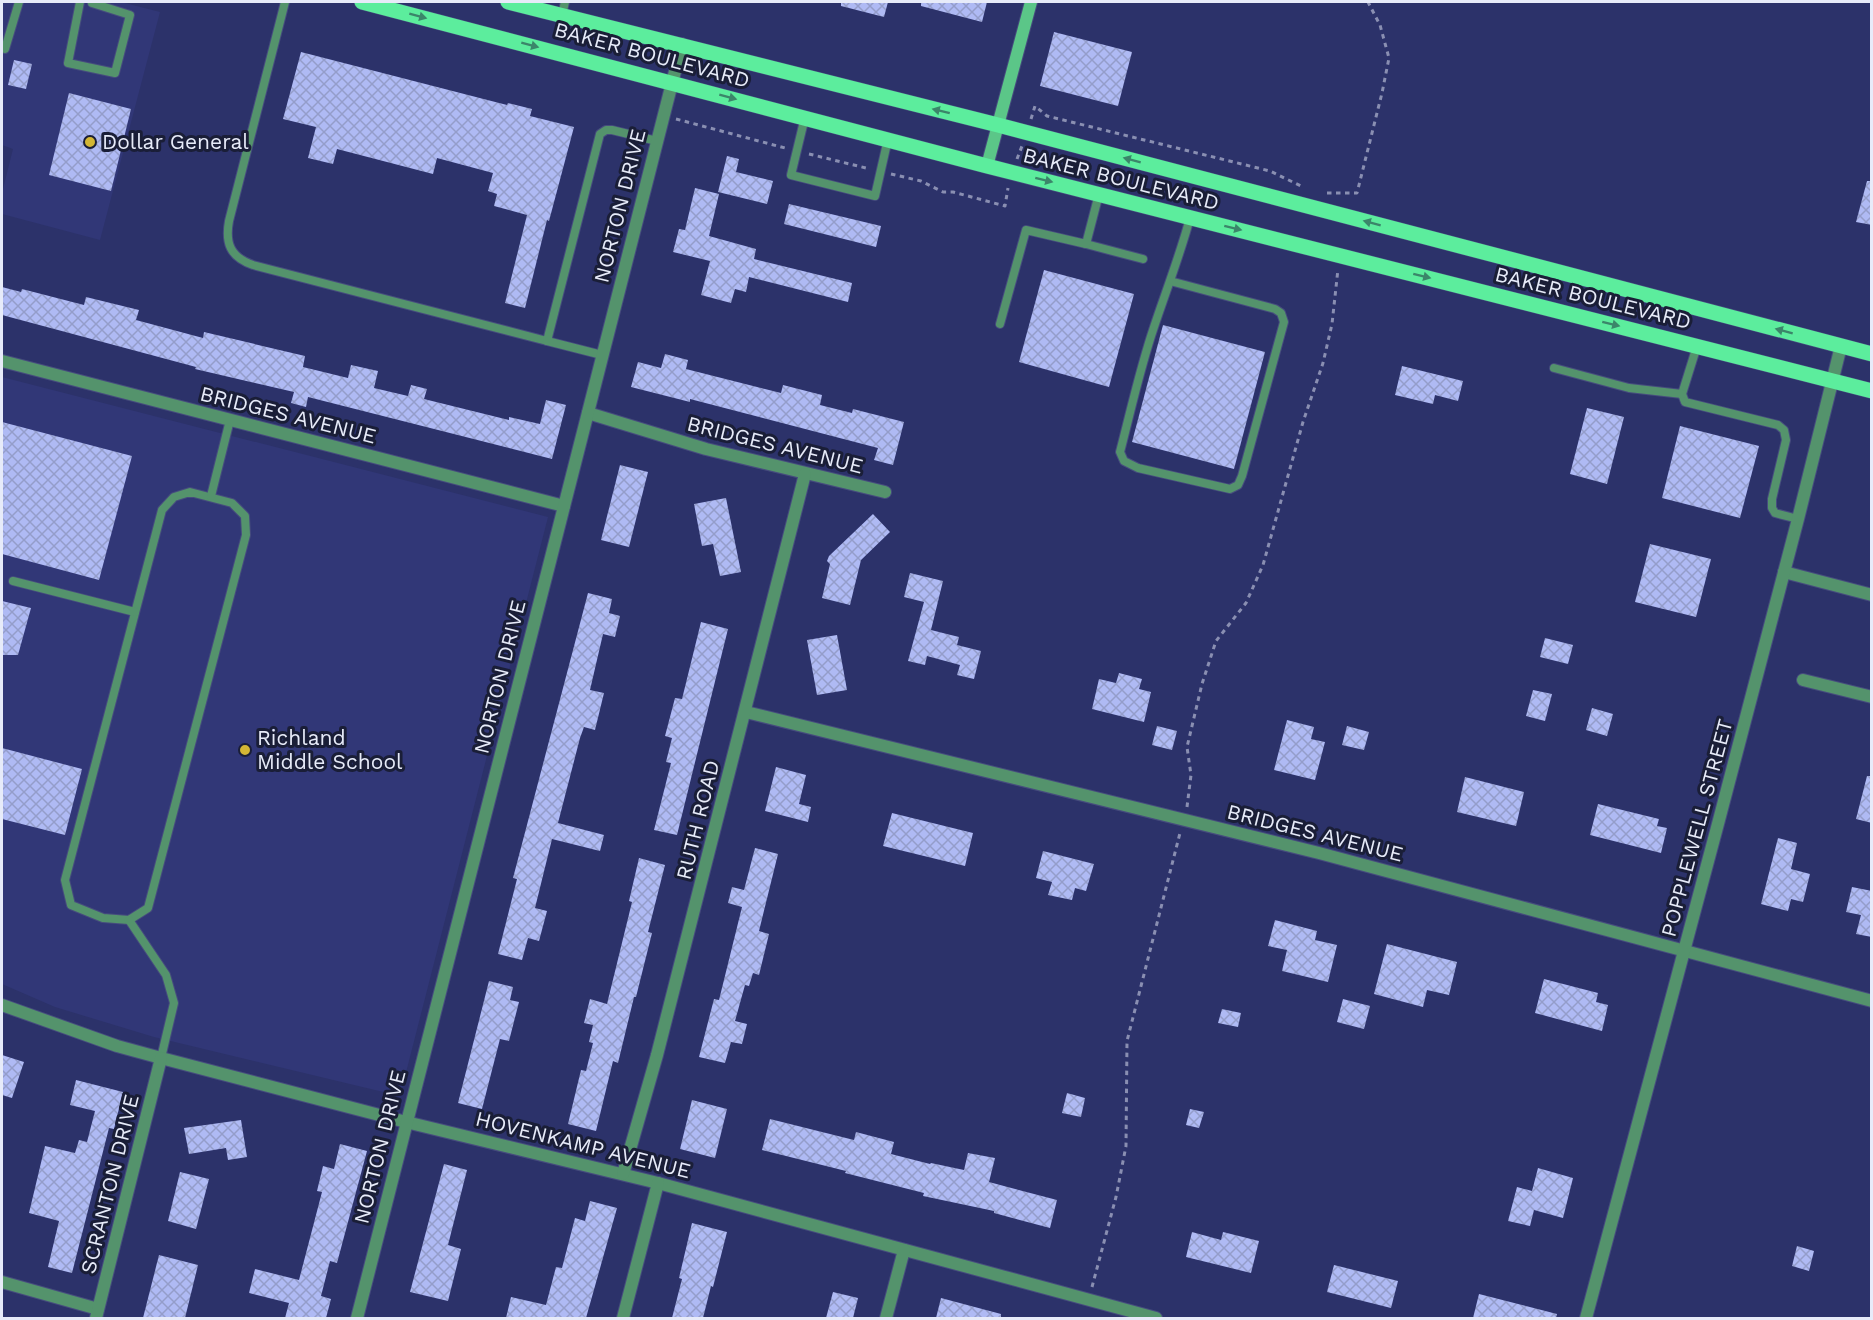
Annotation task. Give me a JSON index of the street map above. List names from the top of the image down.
{
  "streets": {
    "main road": ["BAKER BOULEVARD"],
    "street": [
      "NORTON DRIVE",
      "BRIDGES AVENUE",
      "RUTH ROAD",
      "POPPLEWELL STREET",
      "HOVENKAMP AVENUE",
      "SCRANTON DRIVE"
    ]
  },
  "crossings": [
    ["BAKER BOULEVARD", "NORTON DRIVE"],
    ["BAKER BOULEVARD", "POPPLEWELL STREET"],
    ["NORTON DRIVE", "BRIDGES AVENUE"],
    ["NORTON DRIVE", "HOVENKAMP AVENUE"],
    ["BRIDGES AVENUE", "RUTH ROAD"],
    ["BRIDGES AVENUE", "POPPLEWELL STREET"],
    ["RUTH ROAD", "HOVENKAMP AVENUE"],
    ["HOVENKAMP AVENUE", "SCRANTON DRIVE"]
  ],
  "places": ["Dollar General", "Richland Middle School"]
}
